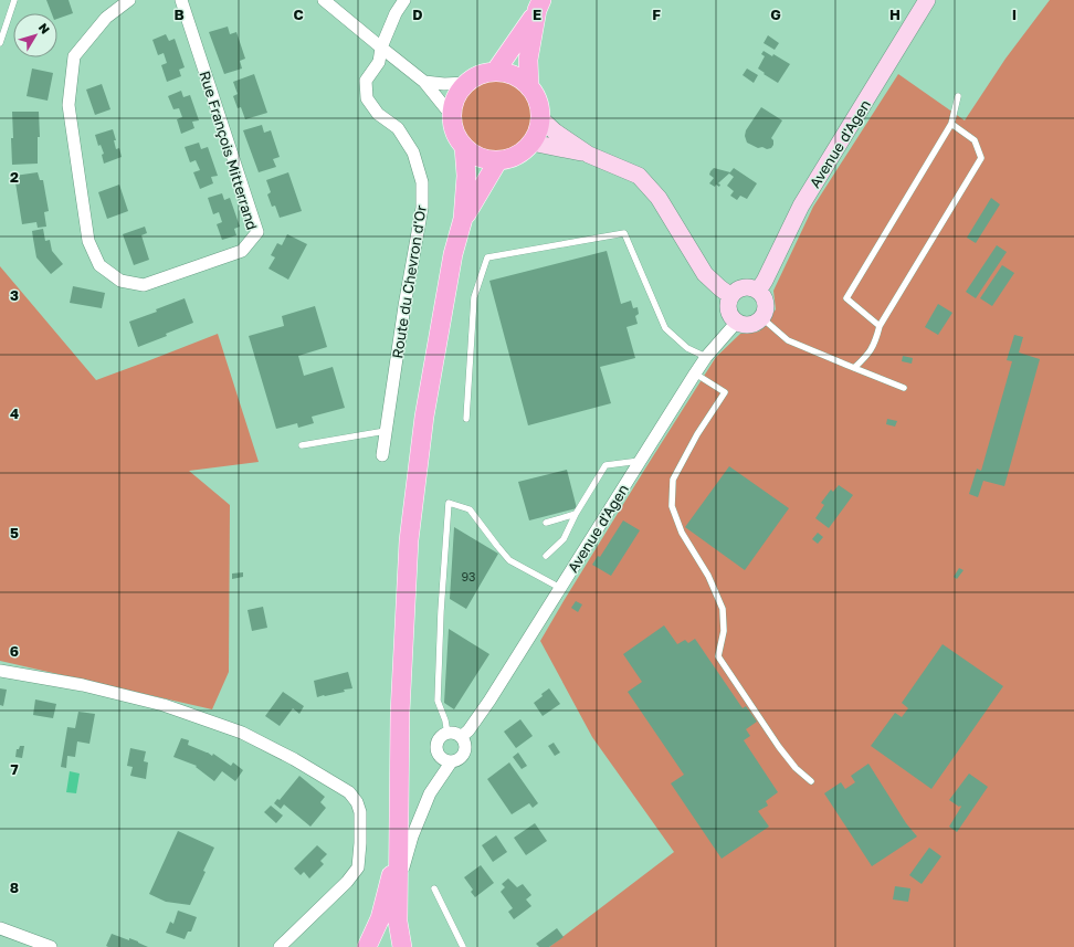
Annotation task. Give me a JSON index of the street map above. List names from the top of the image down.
{
  "streets": {
    "main road": ["Avenue d'Agen"],
    "street": ["Rue François Mitterrand", "Route du Chevron d'Or"]
  },
  "house_numbers": ["93"],
  "north": "top right",
  "grid": {
    "columns": [
      "B",
      "C",
      "D",
      "E",
      "F",
      "G",
      "H",
      "I"
    ],
    "rows": [
      "2",
      "3",
      "4",
      "5",
      "6",
      "7",
      "8"
    ]
  }
}
